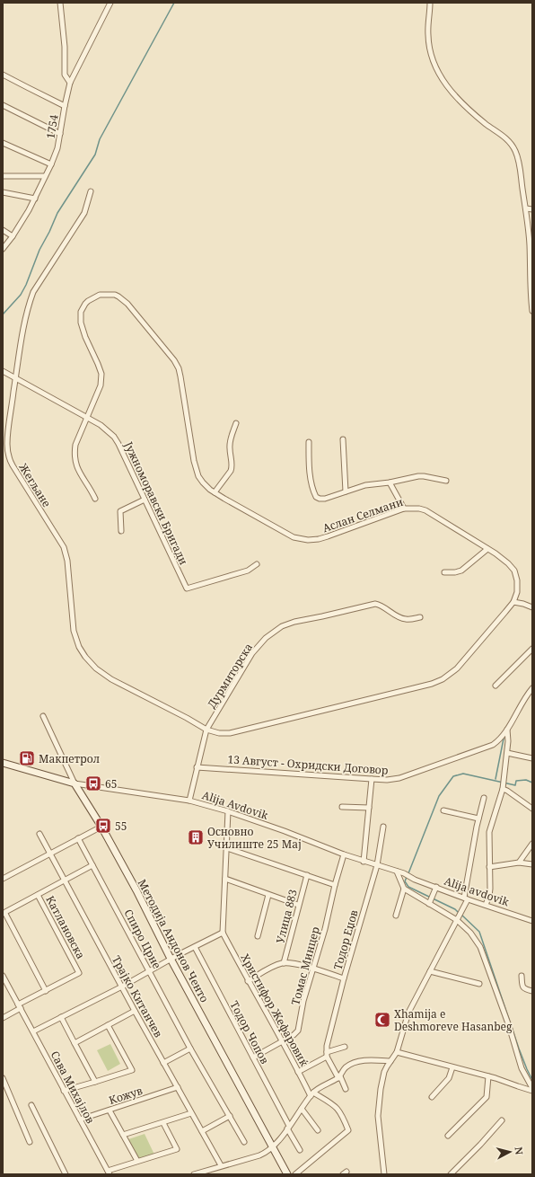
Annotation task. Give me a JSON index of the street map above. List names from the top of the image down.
{
  "streets": {
    "main road": ["Методија Андонов Ченто"],
    "street": [
      "1754",
      "Жегљане",
      "Јужноморавски Бригади",
      "Аслан Селмани",
      "Дурмиторска",
      "13 Август - Охридски Договор",
      "Alija Avdovik",
      "Alija avdovik",
      "Улица 883",
      "Катлановска",
      "Спиро Црне",
      "Тодор Еџов",
      "Томас Минцер",
      "Трајко Китанчев",
      "Христифор Жефаровиќ",
      "Тодор Чопов",
      "Сава Михајлов",
      "Кожув"
    ]
  },
  "crossings": [
    ["Жегљане", "Јужноморавски Бригади"],
    ["Жегљане", "Аслан Селмани"],
    ["Жегљане", "Дурмиторска"],
    ["Јужноморавски Бригади", "Аслан Селмани"],
    ["Аслан Селмани", "Дурмиторска"],
    ["Дурмиторска", "13 Август - Охридски Договор"],
    ["Дурмиторска", "Alija Avdovik"],
    ["Alija Avdovik", "Alija avdovik"],
    ["Alija Avdovik", "Тодор Еџов"],
    ["Alija Avdovik", "Методија Андонов Ченто"],
    ["Alija Avdovik", "Томас Минцер"],
    ["Улица 883", "Тодор Еџов"],
    ["Катлановска", "Спиро Црне"],
    ["Катлановска", "Трајко Китанчев"],
    ["Катлановска", "Сава Михајлов"],
    ["Тодор Еџов", "Томас Минцер"],
    ["Томас Минцер", "Христифор Жефаровиќ"],
    ["Томас Минцер", "Тодор Чопов"],
    ["Трајко Китанчев", "Кожув"],
    ["Сава Михајлов", "Кожув"]
  ],
  "places": {
    "fuel station": ["Макпетрол"],
    "bus stop": ["65", "55"],
    "building": ["Основно Училиште 25 Мај"],
    "mosque": ["Xhamija e Deshmoreve Hasanbeg"]
  },
  "north": "right"
}
